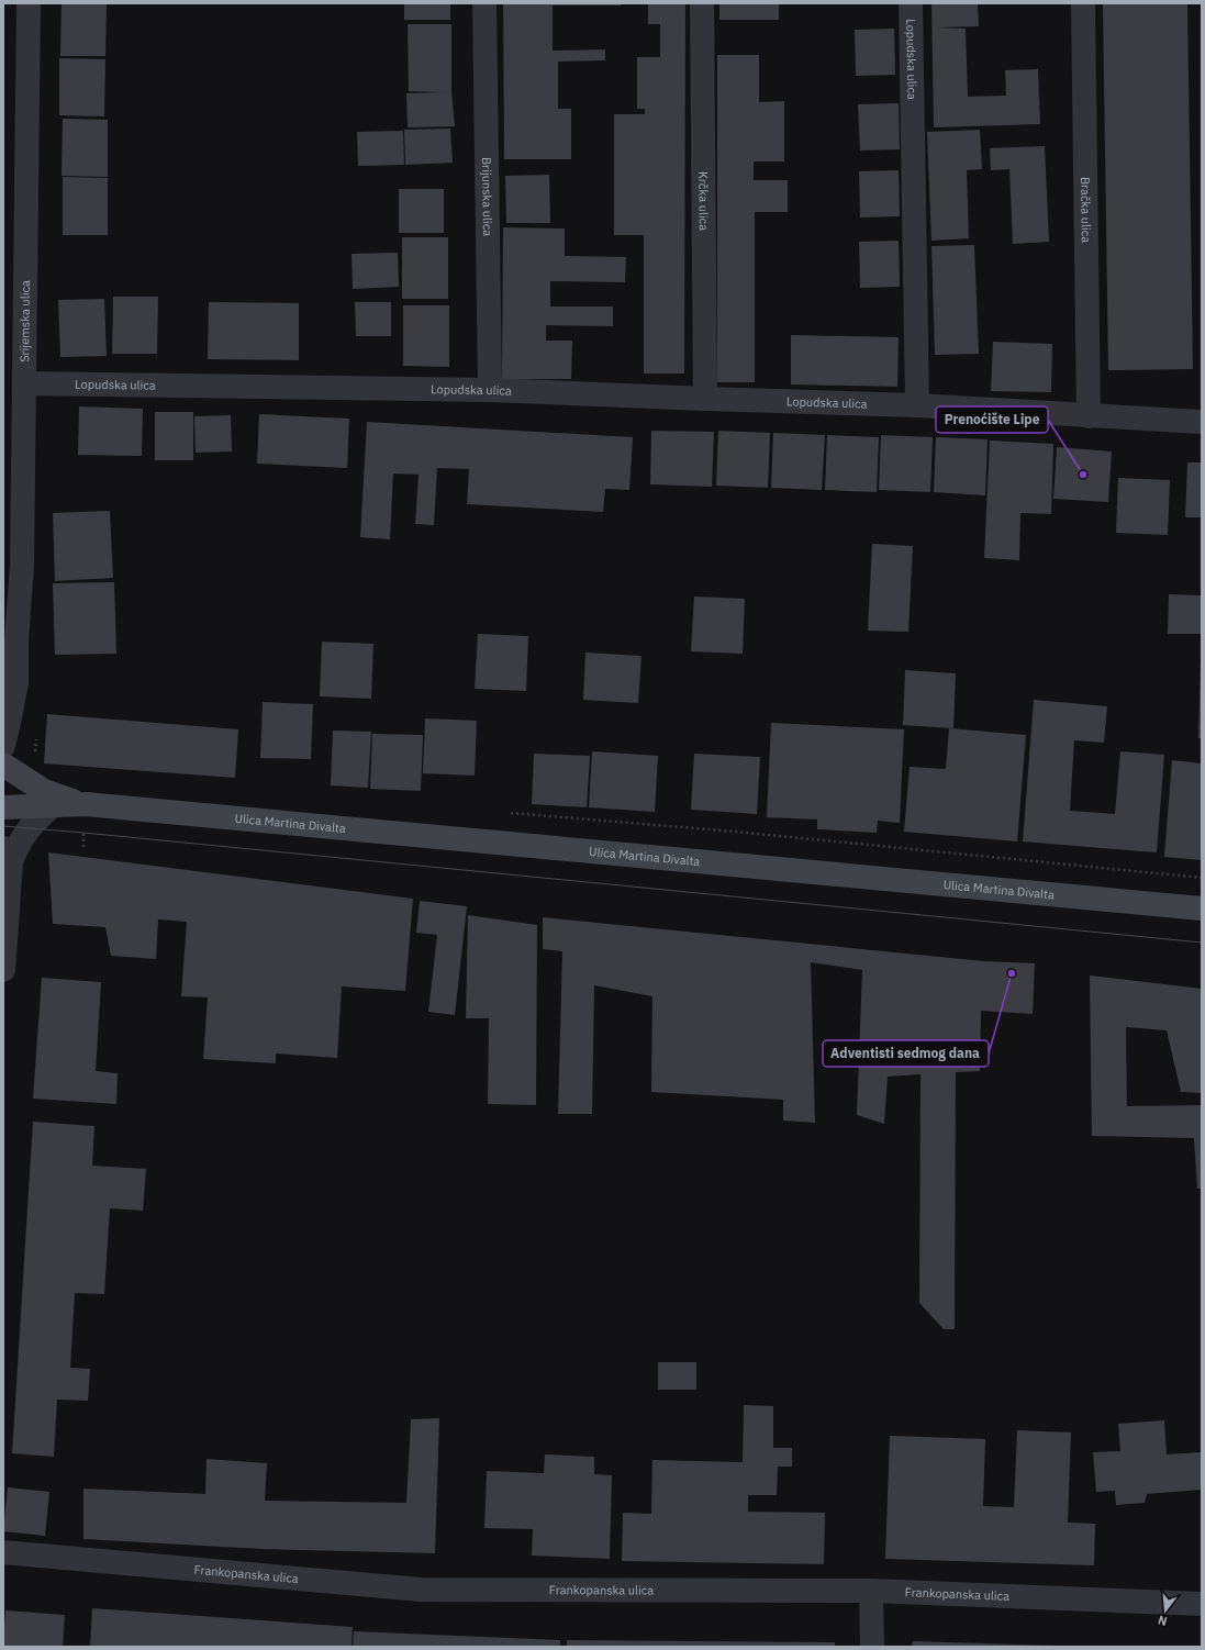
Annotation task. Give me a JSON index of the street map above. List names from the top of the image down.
{
  "streets": {
    "street": [
      "Lopudska ulica",
      "Brijunska ulica",
      "Krčka ulica",
      "Bračka ulica",
      "Srijemska ulica",
      "Ulica Martina Divalta",
      "Frankopanska ulica"
    ]
  },
  "crossings": [
    ["Lopudska ulica", "Brijunska ulica"],
    ["Lopudska ulica", "Krčka ulica"],
    ["Lopudska ulica", "Bračka ulica"],
    ["Lopudska ulica", "Srijemska ulica"]
  ],
  "places": ["Prenoćište Lipe", "Adventisti sedmog dana"],
  "north": "bottom"
}
